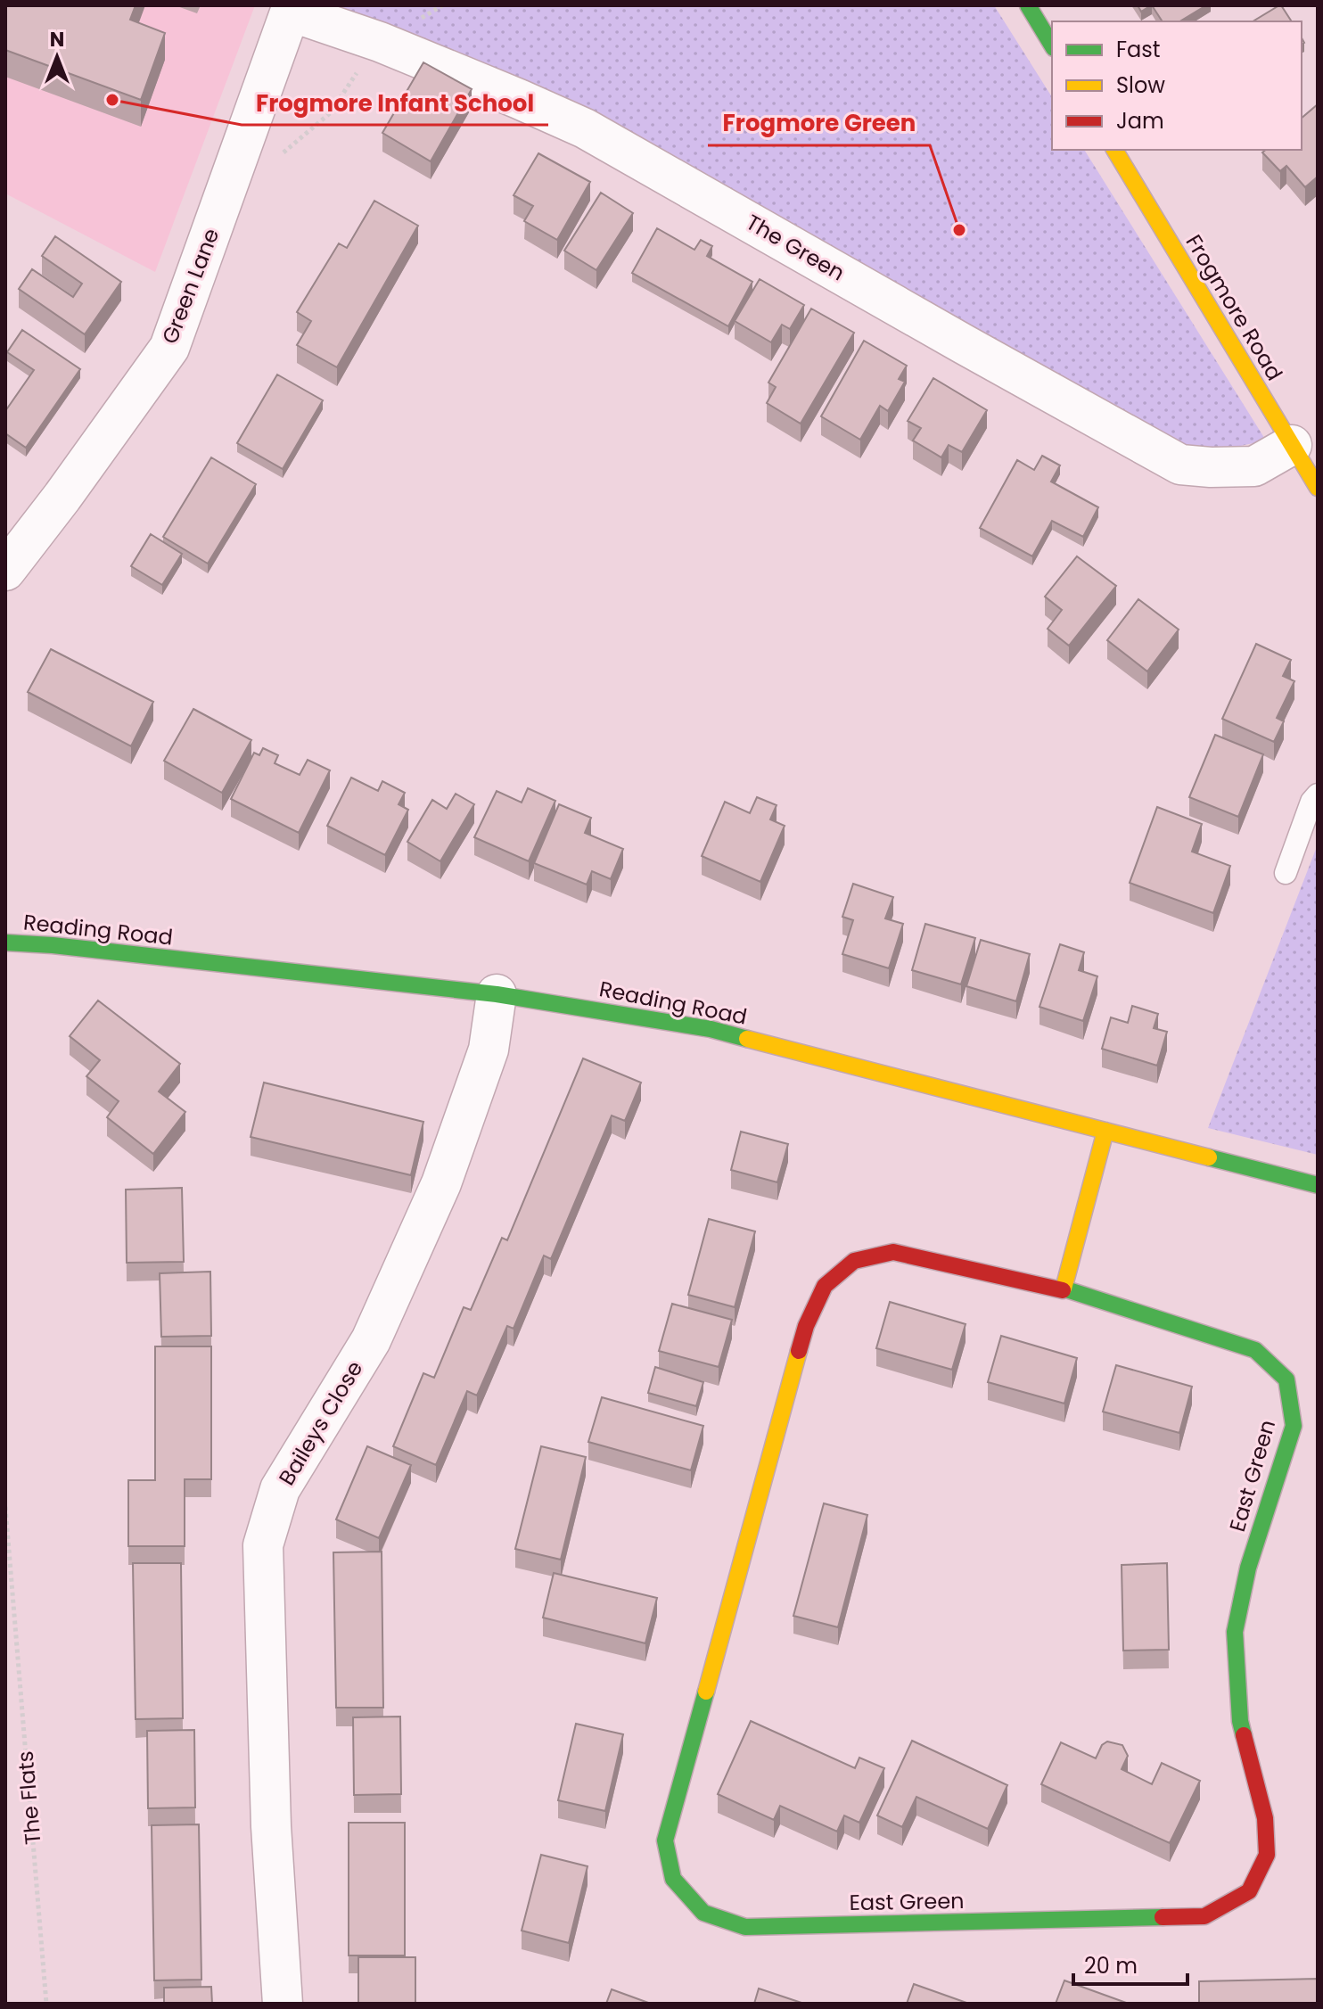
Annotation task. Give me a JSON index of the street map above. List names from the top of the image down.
{
  "streets": {
    "street": [
      "The Green",
      "Green Lane",
      "Frogmore Road",
      "Reading Road",
      "Baileys Close",
      "East Green"
    ],
    "path": ["The Flats"]
  },
  "crossings": [
    ["The Green", "Green Lane"],
    ["The Green", "Frogmore Road"],
    ["Reading Road", "Baileys Close"]
  ],
  "places": ["Frogmore Infant School", "Frogmore Green"],
  "legend": ["Fast", "Slow", "Jam"],
  "scale_bar": "20 m",
  "north": "top"
}
